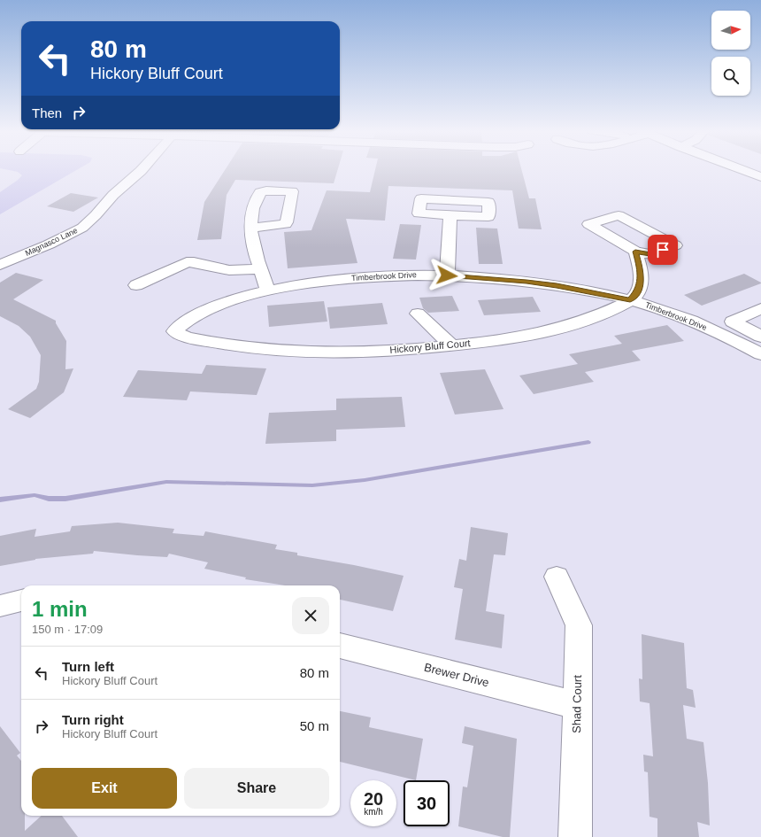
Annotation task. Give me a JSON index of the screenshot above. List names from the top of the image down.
{
  "streets": {
    "street": [
      "Magnasco Lane",
      "Timberbrook Drive",
      "Hickory Bluff Court",
      "Brewer Drive",
      "Shad Court"
    ]
  },
  "crossings": [
    ["Timberbrook Drive", "Hickory Bluff Court"],
    ["Brewer Drive", "Shad Court"]
  ],
  "north": "right",
  "page": {
    "turn": ["80 m", "Hickory Bluff Court"],
    "then": "Then",
    "heading": ["1 min", "150 m · 17:09"],
    "list": [
      {
        "name": "Turn left",
        "note": "Hickory Bluff Court",
        "value": "80 m"
      },
      {
        "name": "Turn right",
        "note": "Hickory Bluff Court",
        "value": "50 m"
      }
    ],
    "buttons": ["Exit", "Share"],
    "speed": "20 km/h",
    "limit": "30"
  }
}
